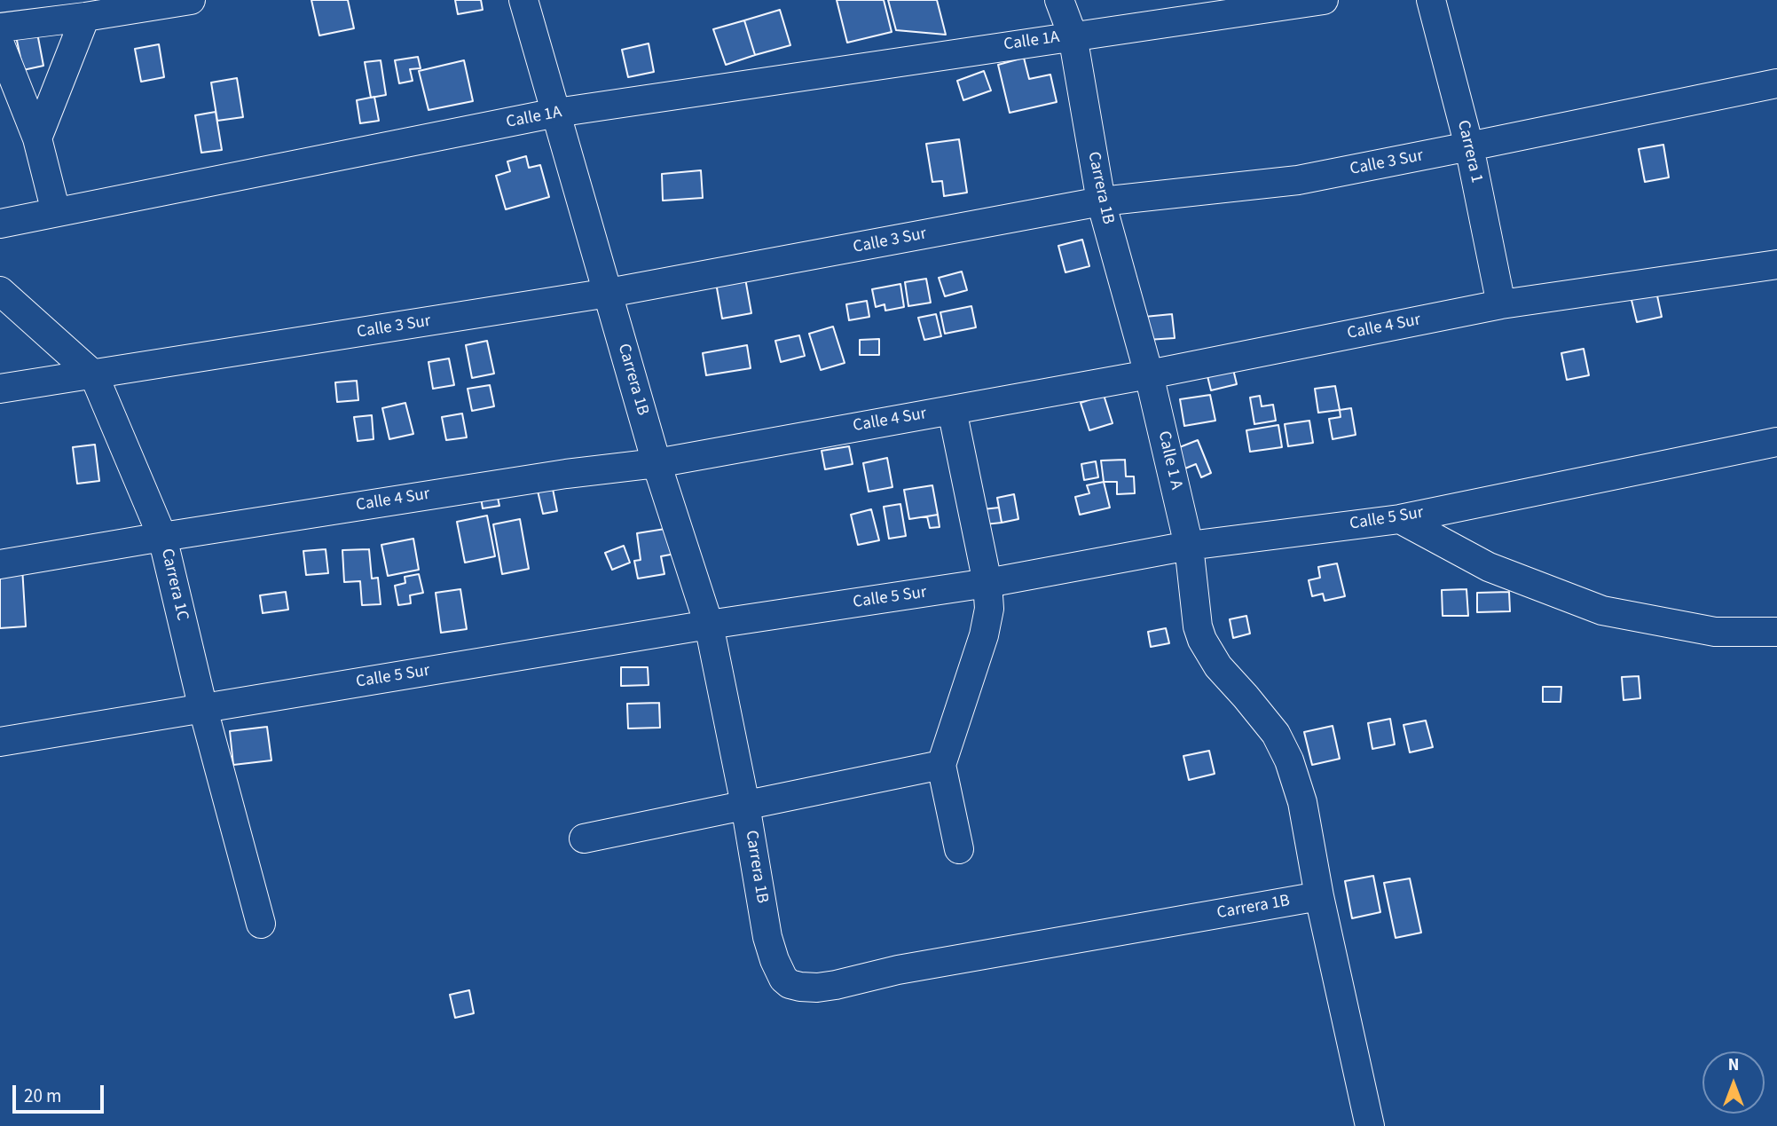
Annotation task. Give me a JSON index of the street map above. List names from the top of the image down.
{
  "streets": {
    "street": [
      "Calle 1A",
      "Carrera 1",
      "Calle 3 Sur",
      "Carrera 1B",
      "Calle 4 Sur",
      "Calle 1 A",
      "Calle 5 Sur",
      "Carrera 1C"
    ]
  },
  "crossings": [
    ["Calle 1A", "Carrera 1B"],
    ["Carrera 1", "Calle 3 Sur"],
    ["Carrera 1", "Calle 4 Sur"],
    ["Calle 3 Sur", "Carrera 1B"],
    ["Calle 3 Sur", "Carrera 1C"],
    ["Carrera 1B", "Calle 4 Sur"],
    ["Carrera 1B", "Calle 1 A"],
    ["Carrera 1B", "Calle 5 Sur"],
    ["Calle 4 Sur", "Calle 1 A"],
    ["Calle 4 Sur", "Carrera 1C"],
    ["Calle 1 A", "Calle 5 Sur"],
    ["Calle 5 Sur", "Carrera 1C"]
  ],
  "scale_bar": "20 m",
  "north": "top"
}
